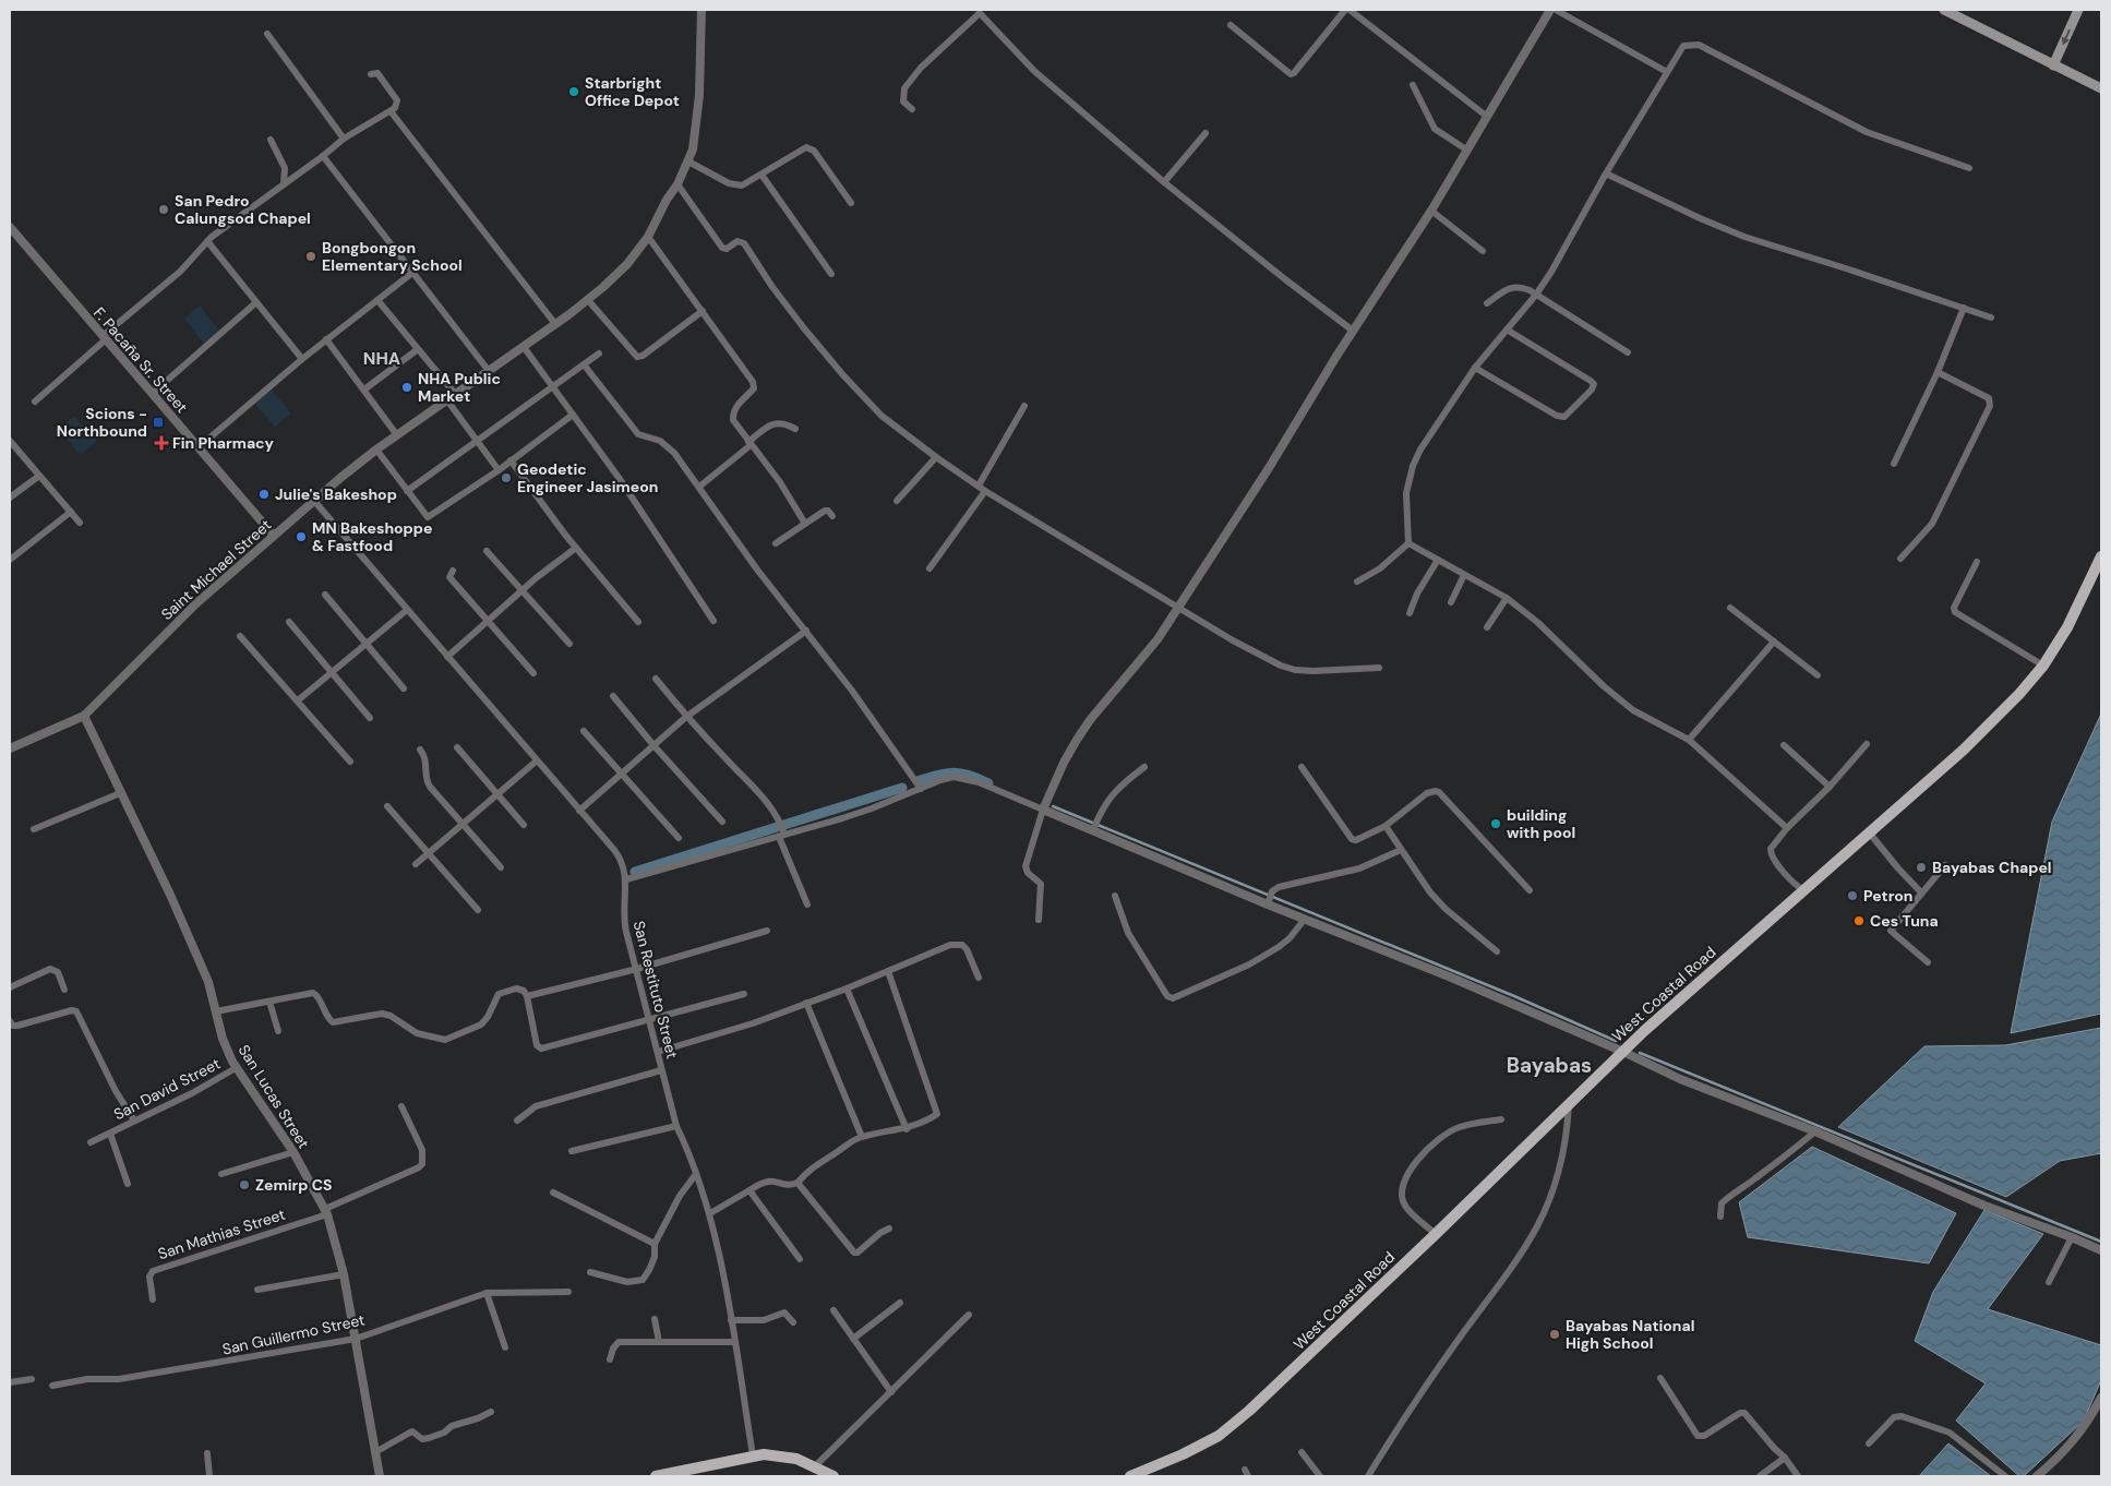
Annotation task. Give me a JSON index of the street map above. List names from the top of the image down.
{
  "streets": {
    "main road": ["West Coastal Road"],
    "street": [
      "F. Pacaña Sr. Street",
      "Saint Michael Street",
      "San Restituto Street",
      "San David Street",
      "San Lucas Street",
      "San Mathias Street",
      "San Guillermo Street"
    ]
  },
  "crossings": [
    ["F. Pacaña Sr. Street", "Saint Michael Street"],
    ["Saint Michael Street", "San Restituto Street"],
    ["Saint Michael Street", "San Lucas Street"],
    ["San David Street", "San Lucas Street"],
    ["San Lucas Street", "San Mathias Street"],
    ["San Lucas Street", "San Guillermo Street"]
  ],
  "districts": ["NHA", "Bayabas"],
  "places": {
    "other": [
      "Starbright Office Depot",
      "San Pedro Calungsod Chapel",
      "Bongbongon Elementary School",
      "NHA Public Market",
      "Geodetic Engineer Jasimeon",
      "Julie's Bakeshop",
      "MN Bakeshoppe & Fastfood",
      "building with pool",
      "Bayabas Chapel",
      "Petron",
      "Ces Tuna",
      "Zemirp CS",
      "Bayabas National High School"
    ],
    "transit": ["Scions - Northbound"],
    "health": ["Fin Pharmacy"]
  }
}
